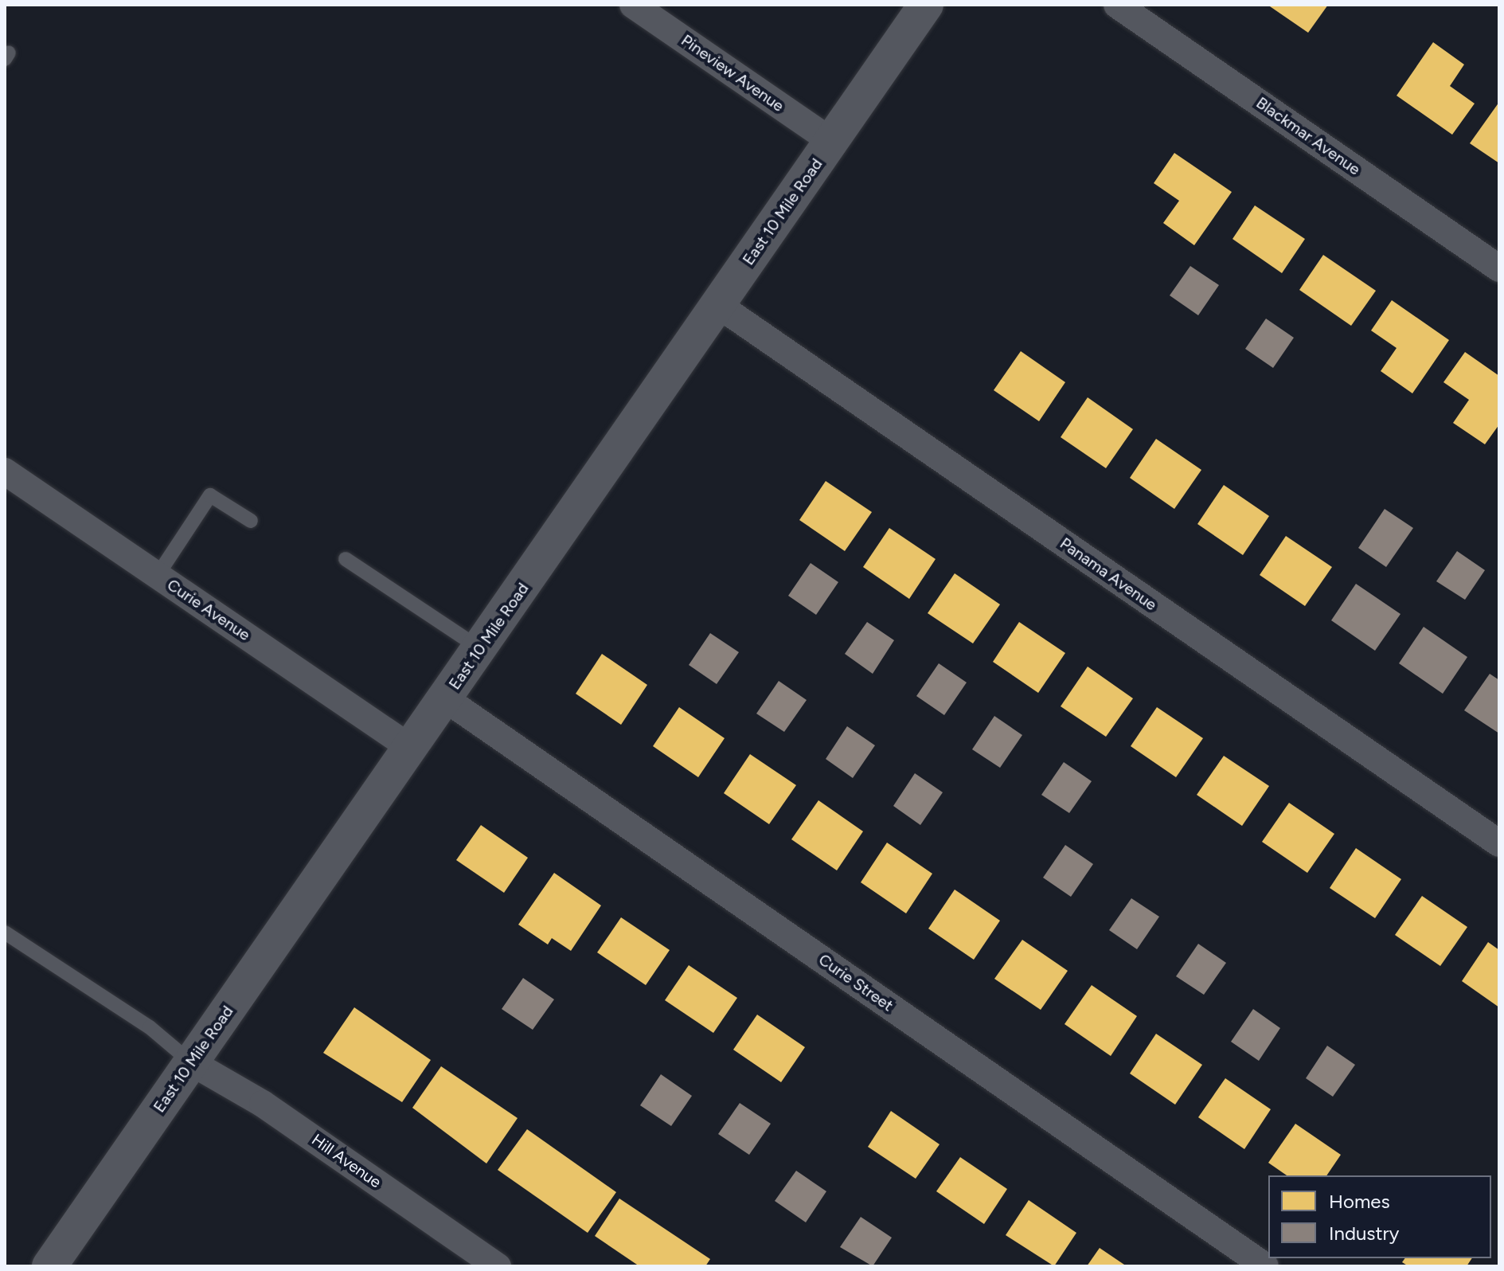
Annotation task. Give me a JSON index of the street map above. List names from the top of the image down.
{
  "streets": {
    "main road": ["East 10 Mile Road"],
    "street": [
      "Pineview Avenue",
      "Blackmar Avenue",
      "Panama Avenue",
      "Curie Avenue",
      "Curie Street",
      "Hill Avenue"
    ]
  },
  "crossings": [
    ["Pineview Avenue", "East 10 Mile Road"],
    ["East 10 Mile Road", "Panama Avenue"],
    ["East 10 Mile Road", "Curie Avenue"],
    ["East 10 Mile Road", "Curie Street"],
    ["East 10 Mile Road", "Hill Avenue"]
  ],
  "legend": ["Homes", "Industry"]
}
